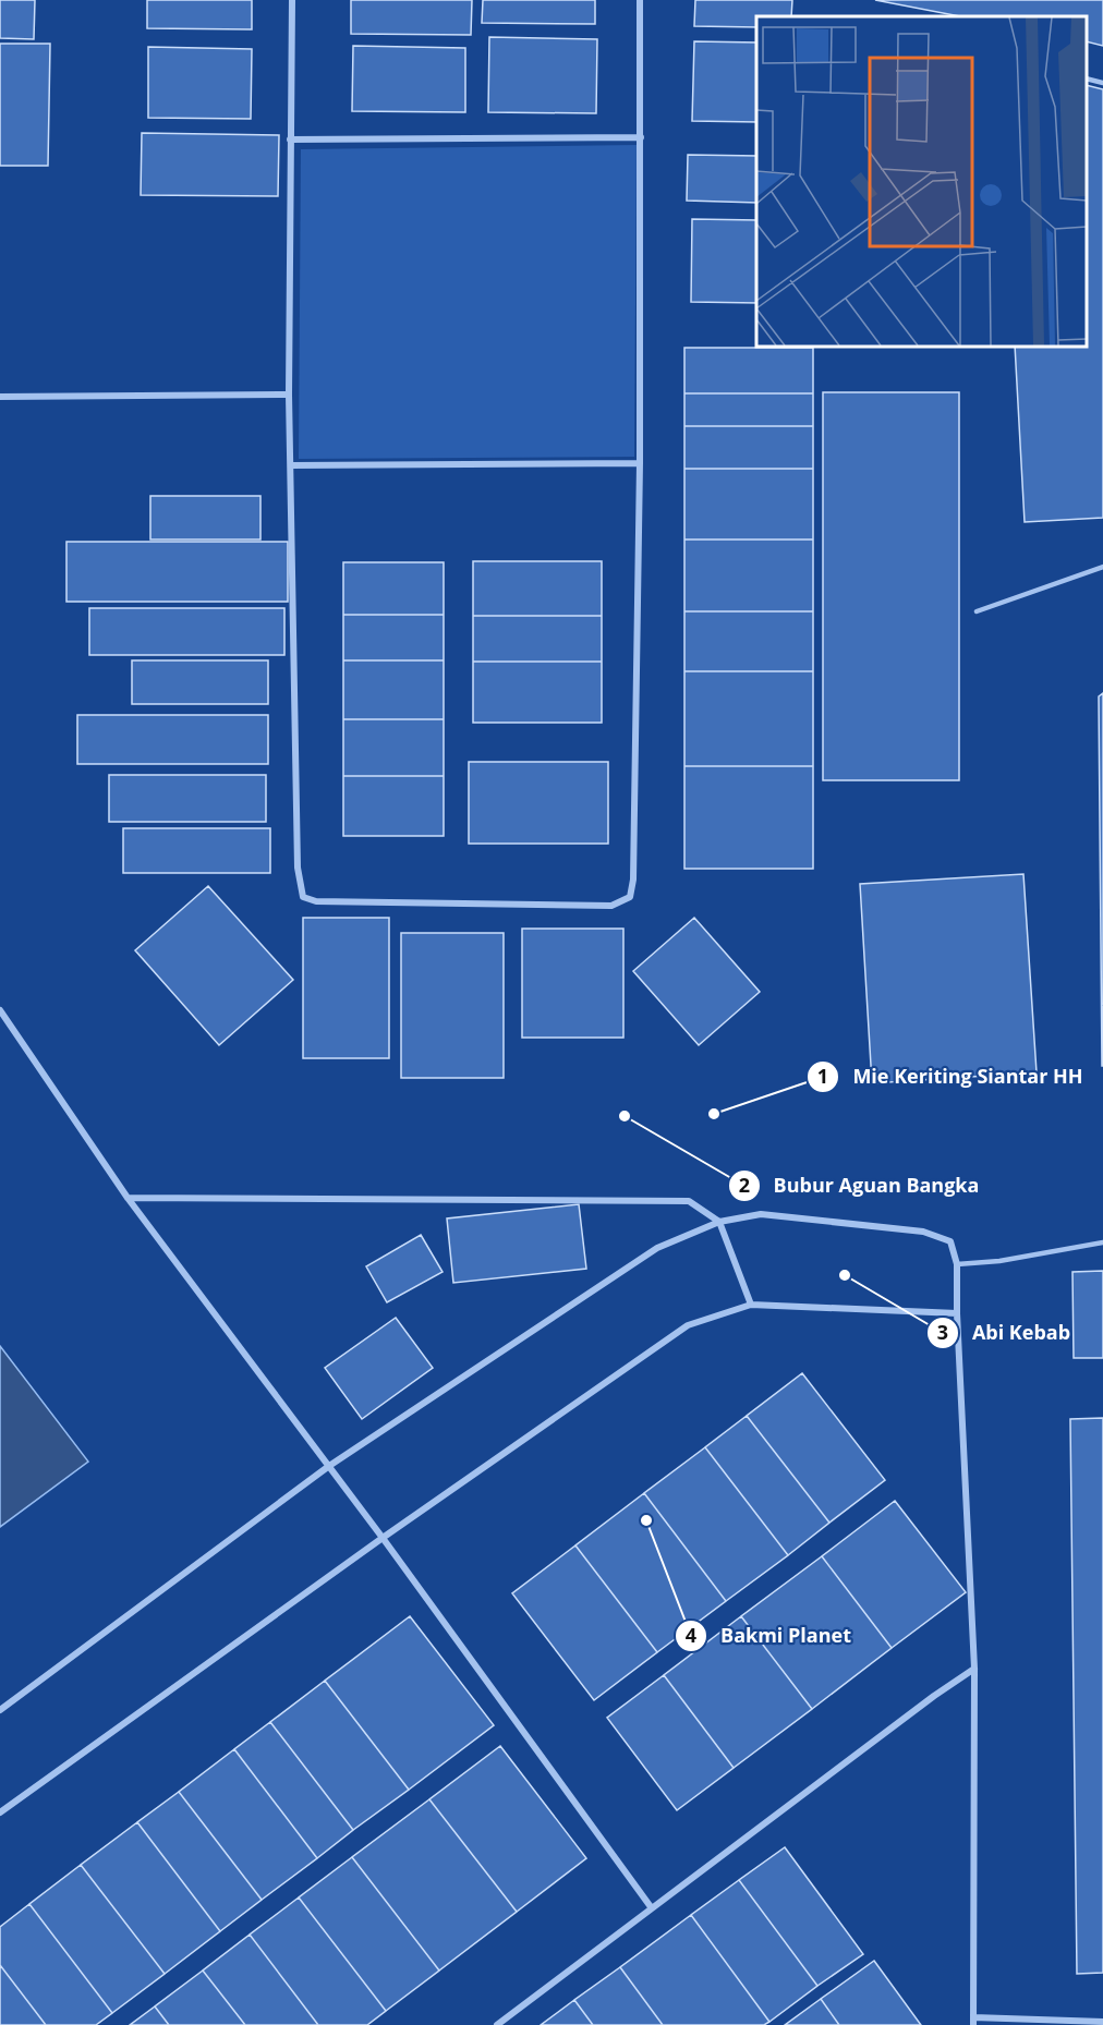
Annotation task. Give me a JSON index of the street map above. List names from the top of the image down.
{
  "places": [
    "Mie Keriting Siantar HH",
    "Bubur Aguan Bangka",
    "Abi Kebab",
    "Bakmi Planet"
  ]
}
